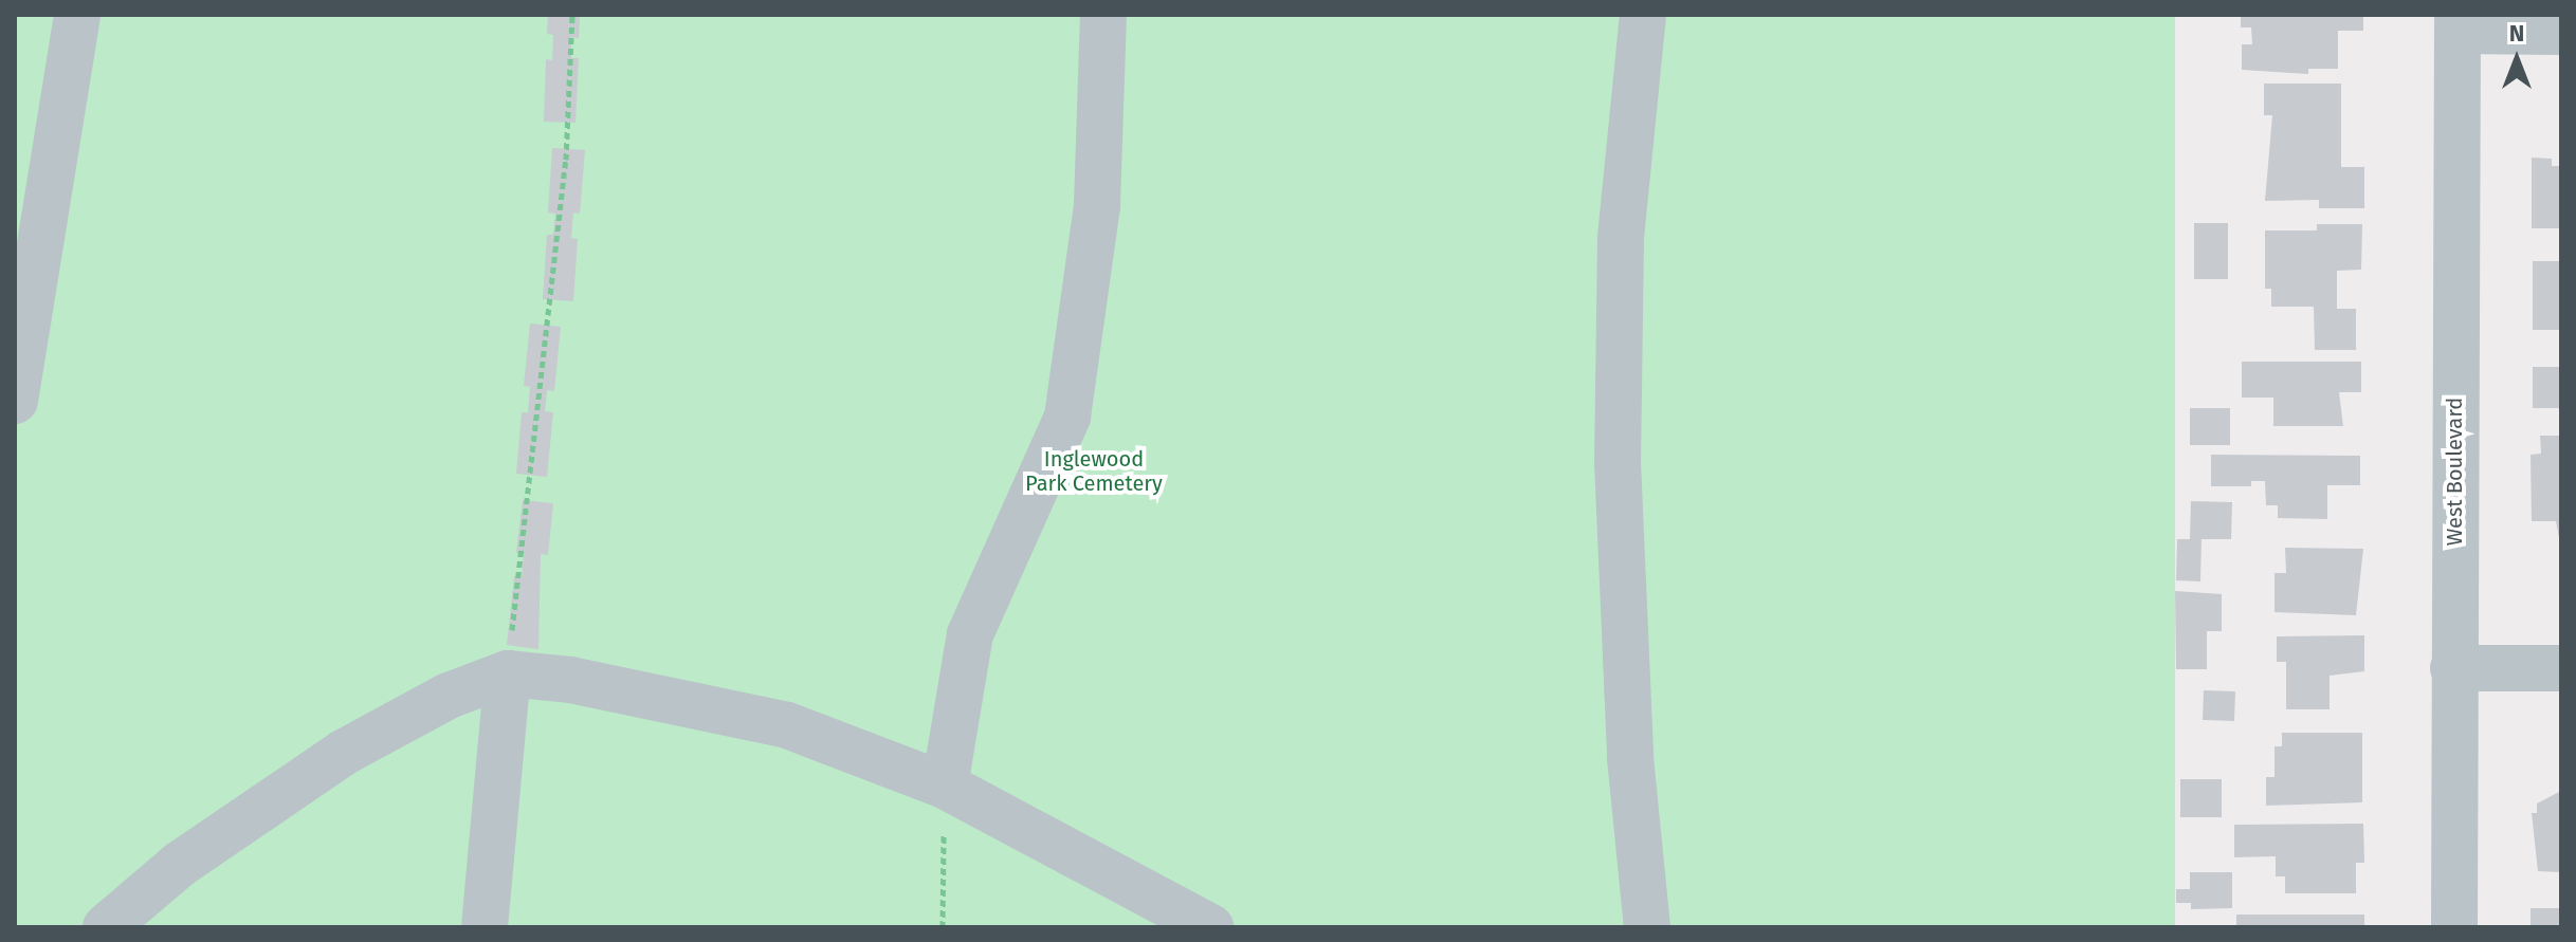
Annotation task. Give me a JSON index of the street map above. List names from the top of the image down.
{
  "streets": {
    "street": ["West Boulevard"]
  },
  "parks": ["Inglewood Park Cemetery"],
  "north": "top"
}
